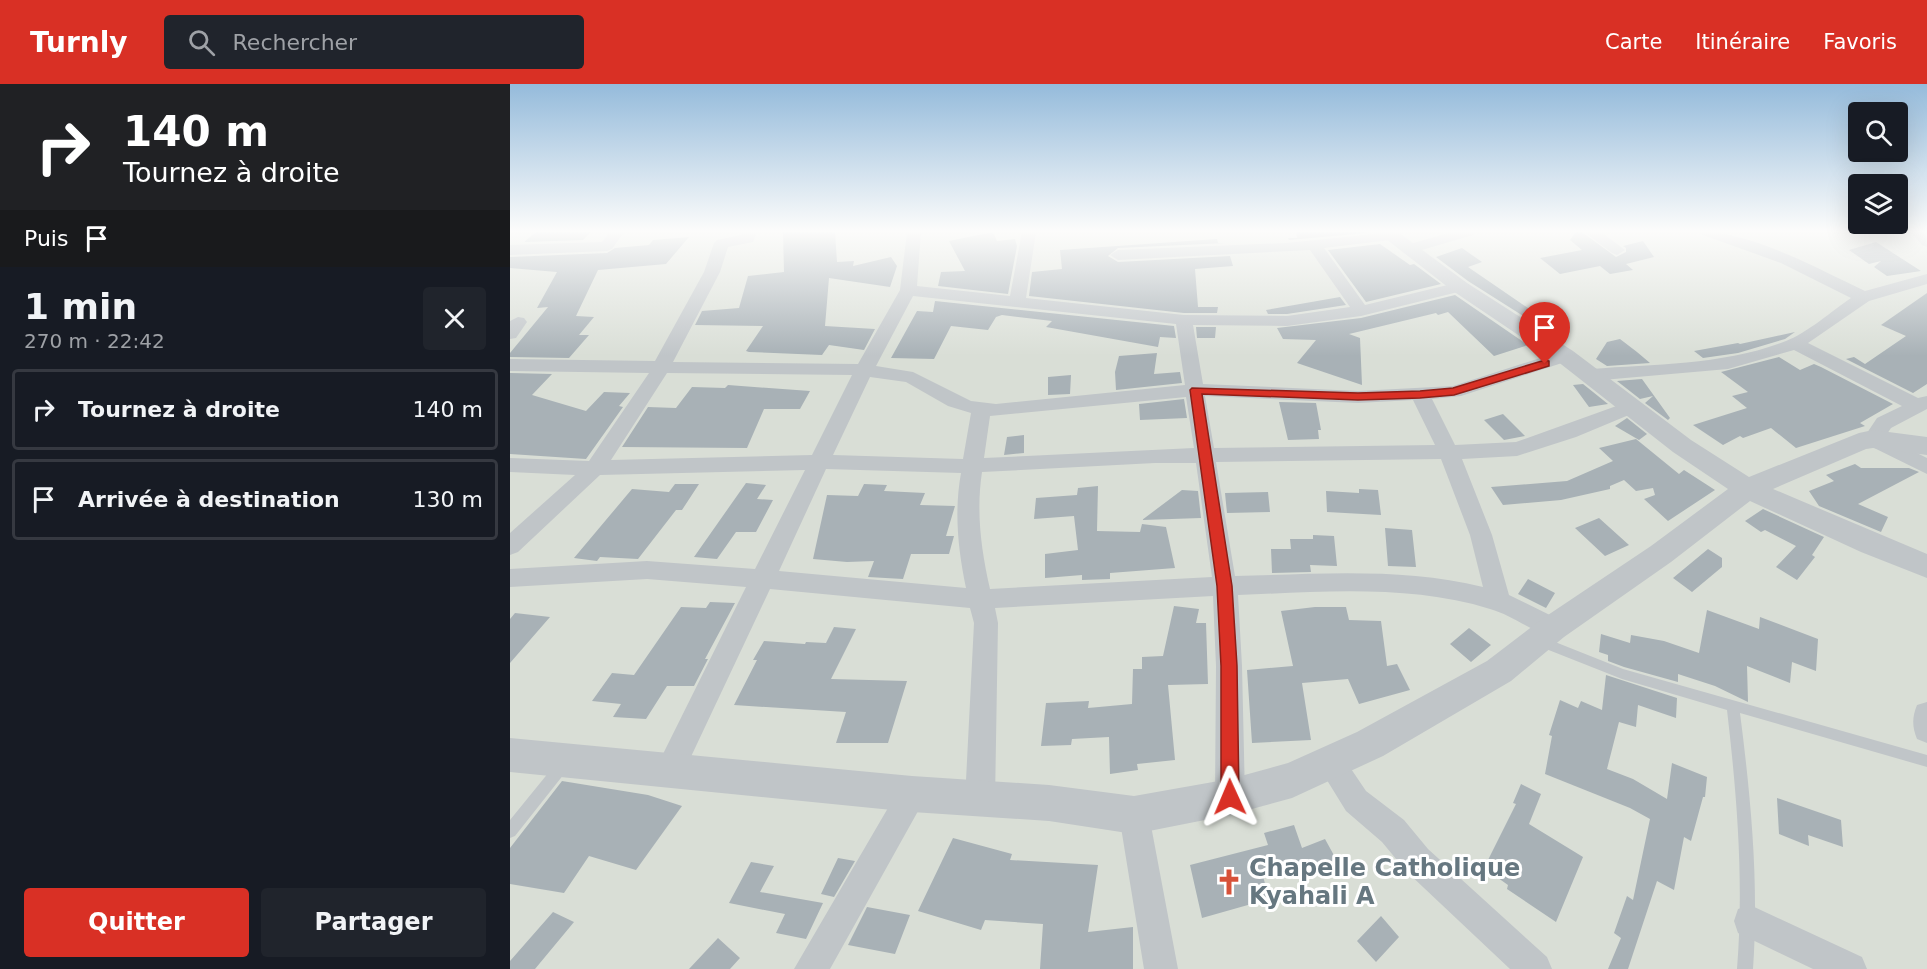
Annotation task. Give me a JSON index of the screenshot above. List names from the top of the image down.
{
  "places": {
    "church": ["Chapelle Catholique Kyahali A"]
  },
  "page": {
    "header": "Turnly",
    "search": "Rechercher",
    "nav": ["Carte", "Itinéraire", "Favoris"],
    "turn": ["140 m", "Tournez à droite"],
    "then": "Puis",
    "heading": ["1 min", "270 m · 22:42"],
    "list": [
      {
        "name": "Tournez à droite",
        "value": "140 m"
      },
      {
        "name": "Arrivée à destination",
        "value": "130 m"
      }
    ],
    "buttons": ["Quitter", "Partager"]
  }
}
